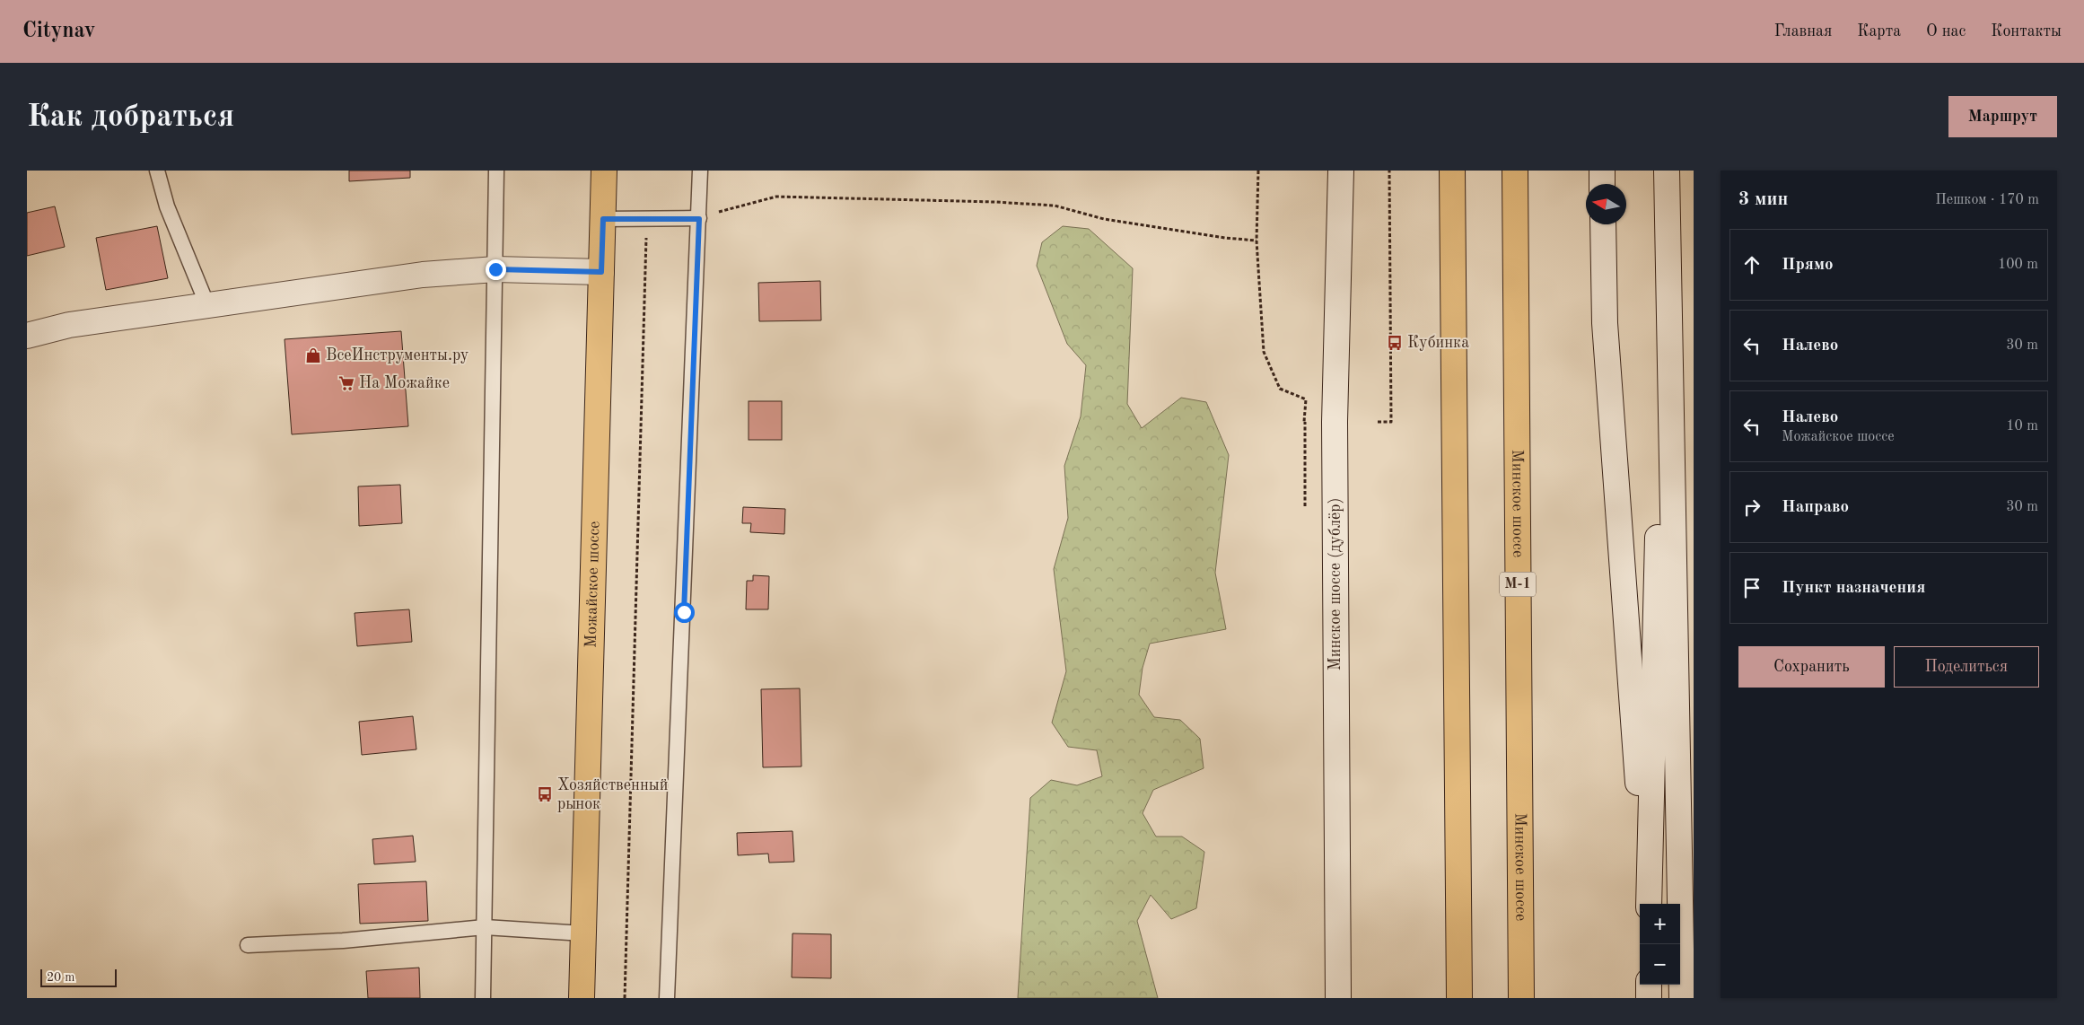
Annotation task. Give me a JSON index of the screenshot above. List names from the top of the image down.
{
  "streets": {
    "main road": [
      "Минское шоссе",
      "Можайское шоссе",
      "Минское шоссе (дублёр)",
      "М-1"
    ]
  },
  "places": {
    "bus stop": ["Кубинка", "Хозяйственный рынок"],
    "shop": ["ВсеИнструменты.ру"],
    "supermarket": ["На Можайке"]
  },
  "scale_bar": "20 m",
  "north": "left",
  "page": {
    "header": "Citynav",
    "nav": [
      "Главная",
      "Карта",
      "О нас",
      "Контакты"
    ],
    "buttons": [
      "Маршрут",
      ["Сохранить", "Поделиться"]
    ],
    "title": "Как добраться",
    "heading": ["3 мин", "Пешком · 170 m"],
    "list": [
      ["Прямо", "100 m"],
      ["Налево", "30 m"],
      ["Налево", "Можайское шоссе", "10 m"],
      ["Направо", "30 m"],
      "Пункт назначения"
    ],
    "map_buttons": ["+", "−"],
    "scale": "20 m"
  }
}
